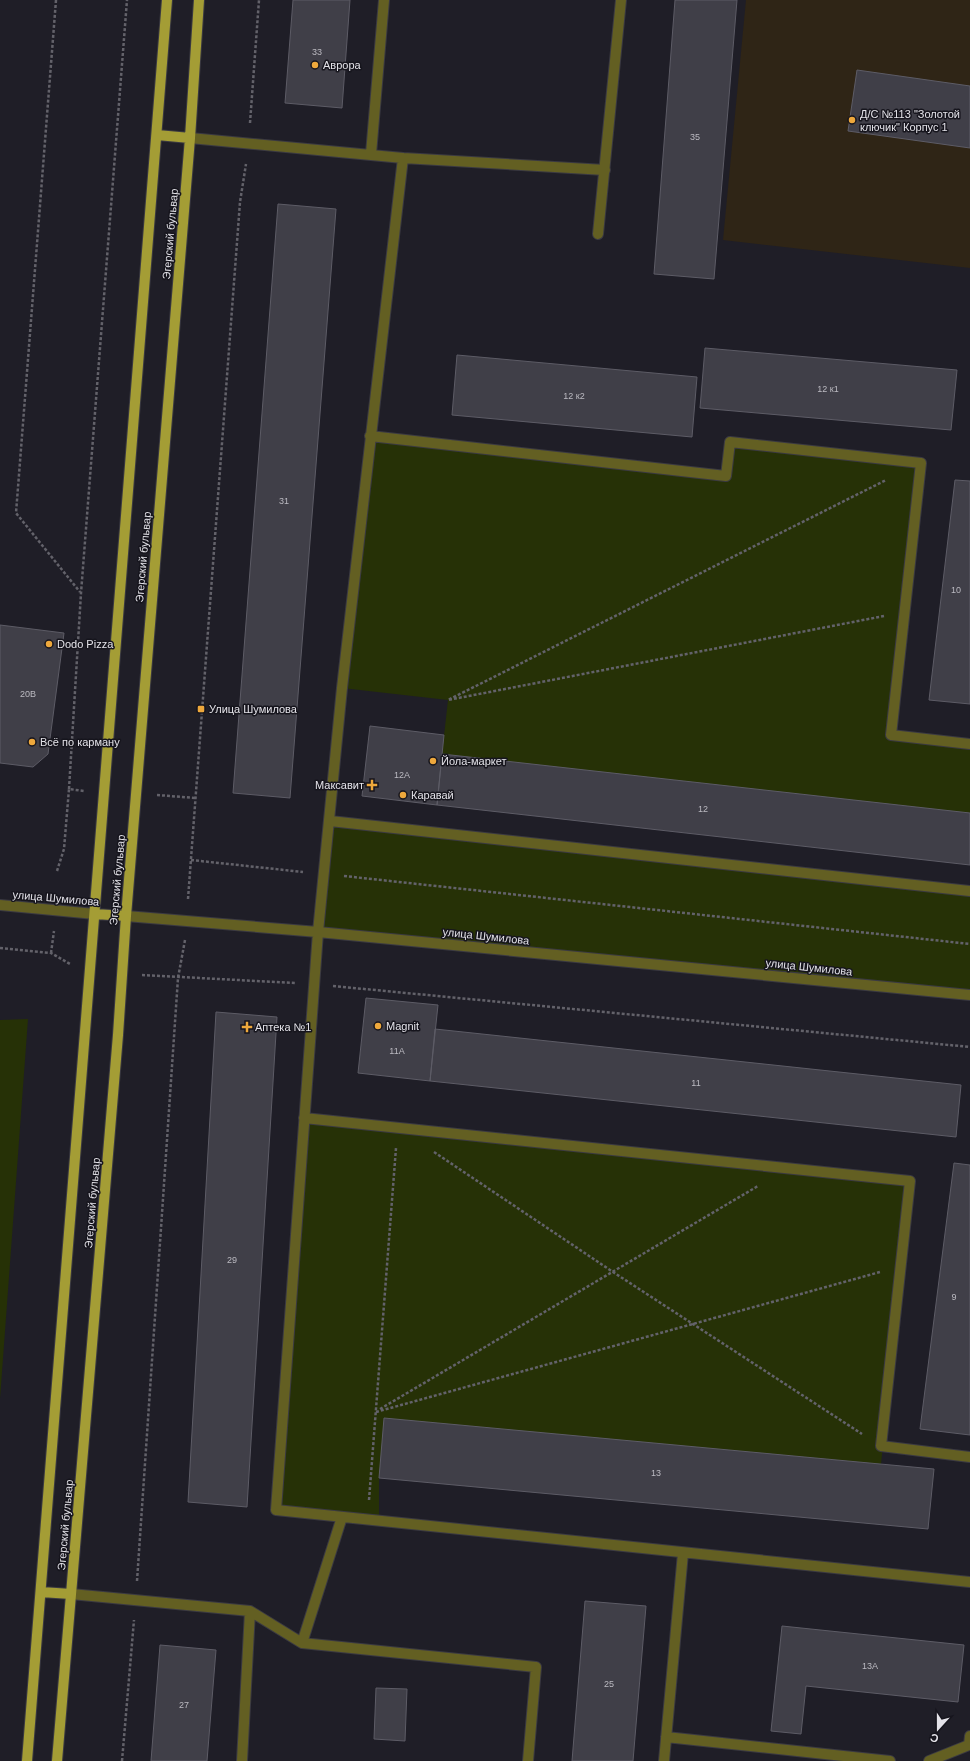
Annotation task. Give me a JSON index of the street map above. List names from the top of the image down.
{
  "streets": {
    "main road": ["Эгерский бульвар", "улица Шумилова"]
  },
  "crossings": [
    ["Эгерский бульвар", "улица Шумилова"]
  ],
  "places": {
    "other": [
      "Аврора",
      "Д/С №113 \"Золотой ключик\" Корпус 1",
      "Dodo Pizza",
      "Всё по карману",
      "Йола-маркет",
      "Каравай",
      "Magnit"
    ],
    "transit": ["Улица Шумилова"],
    "health": ["Максавит", "Аптека №1"]
  },
  "house_numbers": [
    "33",
    "35",
    "12 к1",
    "12 к2",
    "31",
    "10",
    "20В",
    "12А",
    "12",
    "11А",
    "11",
    "29",
    "9",
    "13",
    "13А",
    "25",
    "27"
  ],
  "north": "bottom"
}
